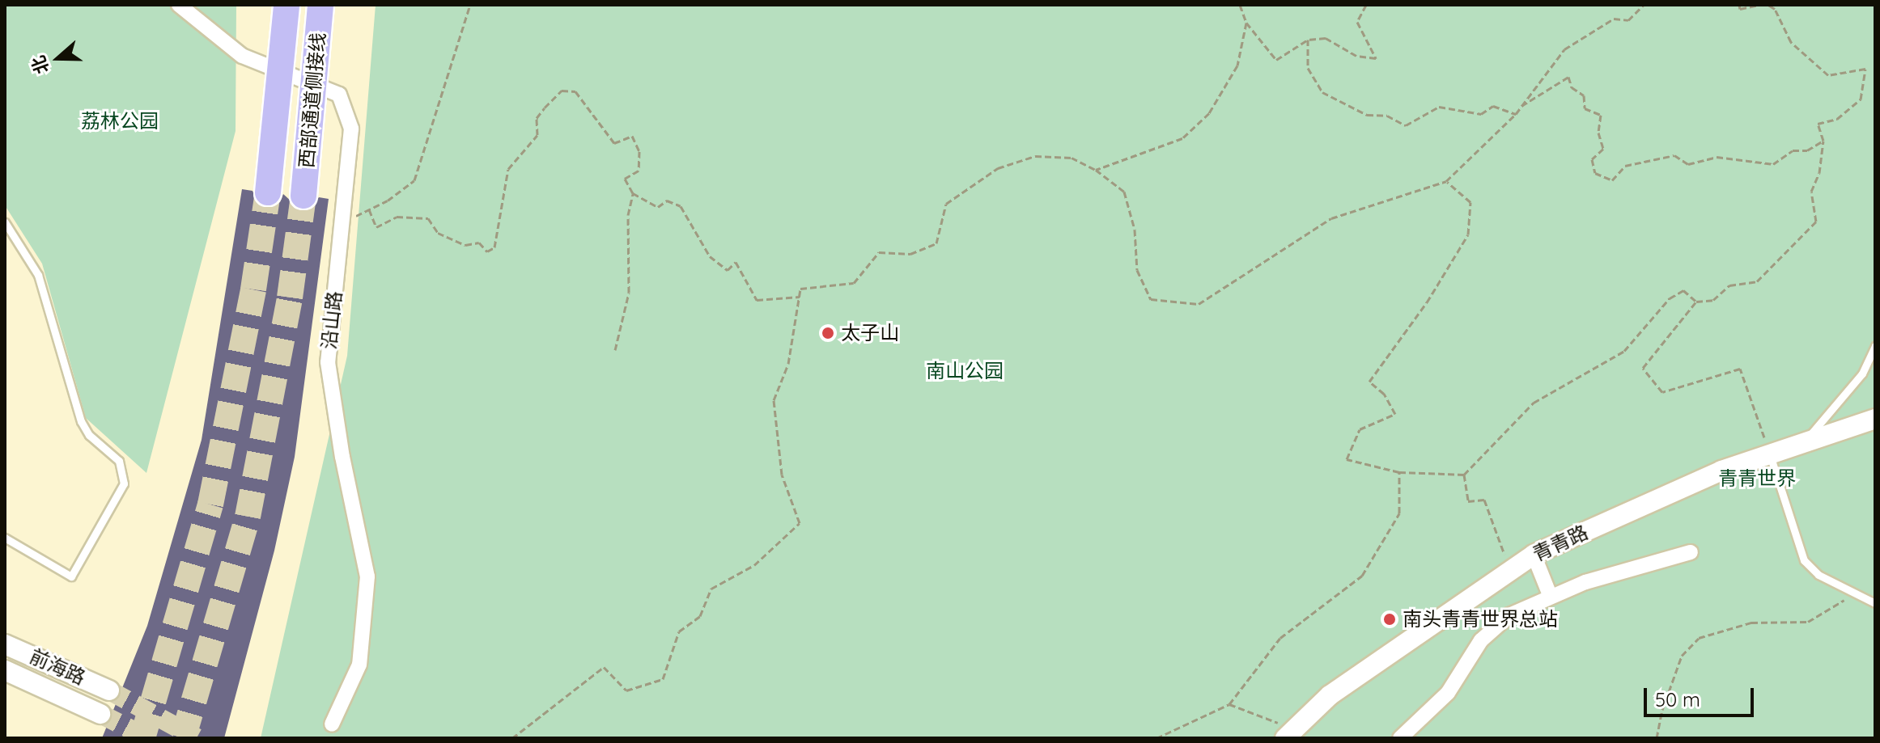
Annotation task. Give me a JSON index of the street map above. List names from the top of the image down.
{
  "streets": {
    "highway": ["西部通道侧接线"],
    "street": ["沿山路", "青青路", "前海路"]
  },
  "parks": ["荔林公园", "南山公园", "青青世界"],
  "places": ["太子山", "南头青青世界总站"],
  "scale_bar": "50 m",
  "north": "left"
}
